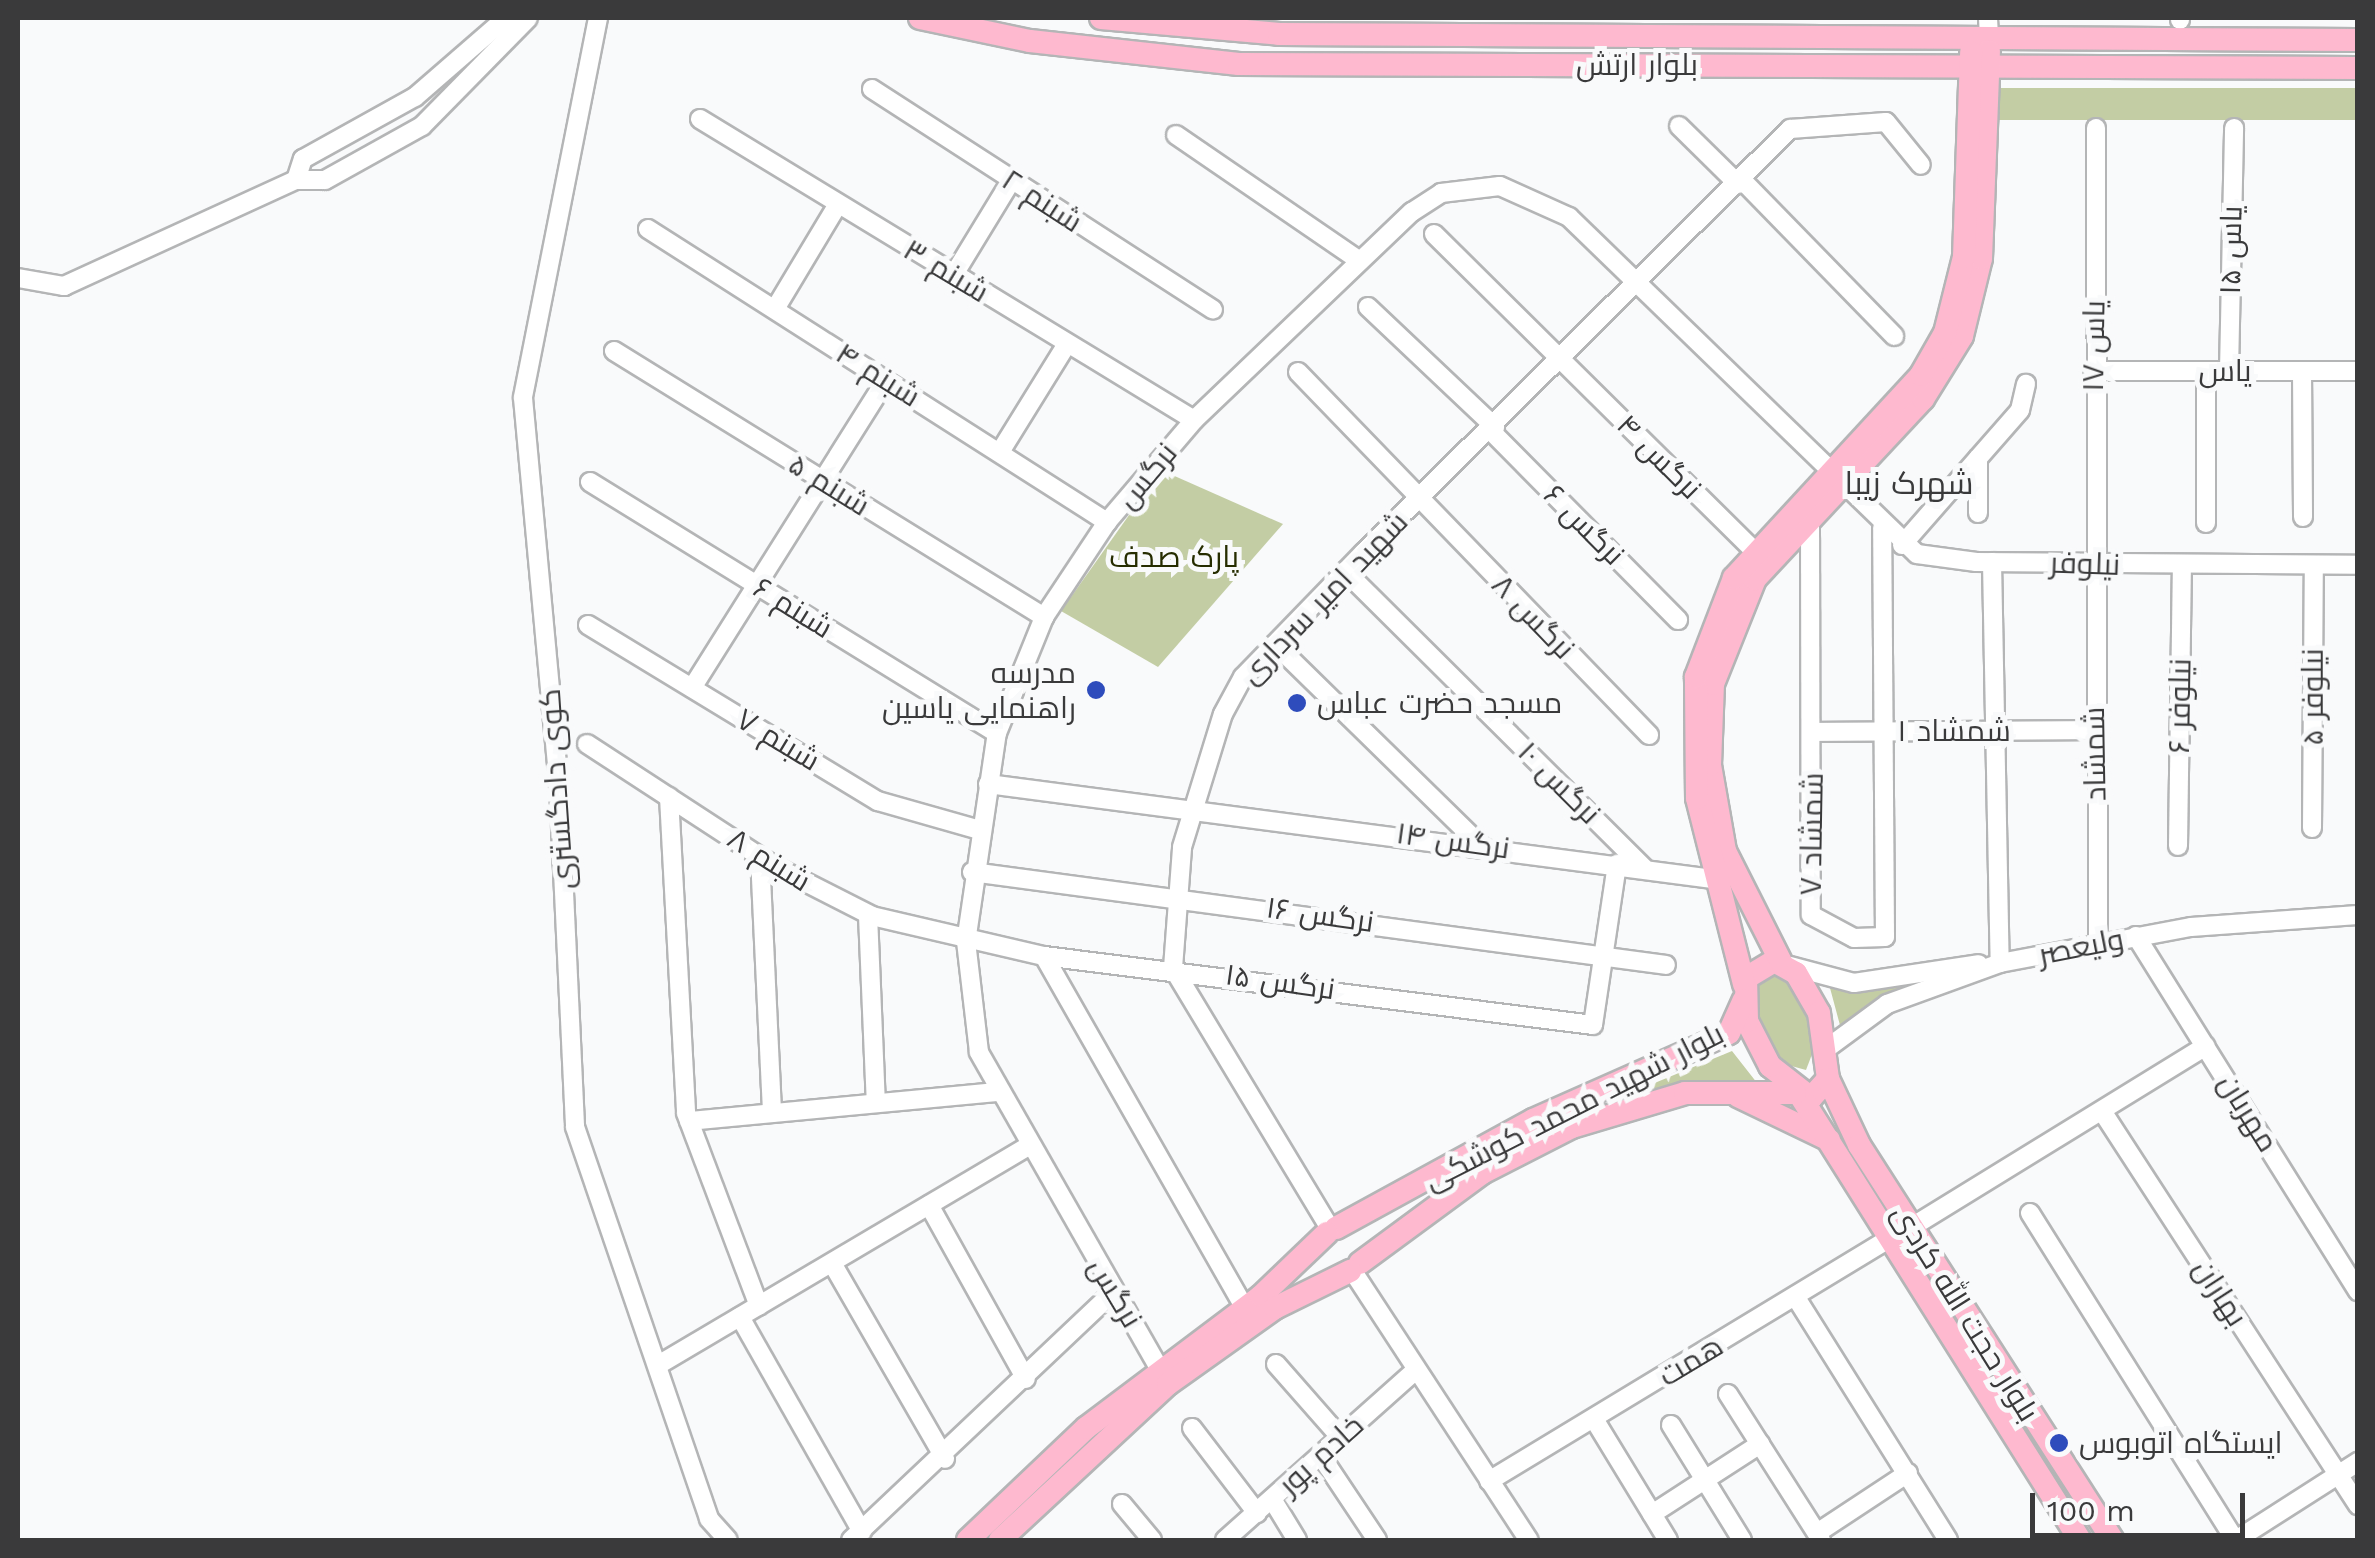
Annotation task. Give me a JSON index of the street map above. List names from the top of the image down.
{
  "streets": {
    "main road": ["بلوار ارتش", "بلوار شهید محمد کوشکی", "بلوار حجت الله کردی"],
    "street": [
      "شبنم ۲",
      "یاس ۱۵",
      "شبنم ۳",
      "یاس ۱۷",
      "یاس",
      "شبنم ۴",
      "نرگس ۴",
      "نرگس",
      "شبنم ۵",
      "نرگس ۶",
      "نیلوفر",
      "شهید امیر سرداری",
      "شبنم ۶",
      "نرگس ۸",
      "نیلوفر ۵",
      "نیلوفر ۶",
      "شمشاد ۱",
      "شبنم ۷",
      "شمشاد",
      "نرگس ۱۰",
      "کوی دادگستری",
      "شمشاد ۷",
      "نرگس ۱۴",
      "شبنم ۸",
      "نرگس ۱۶",
      "ولیعصر",
      "نرگس ۱۵",
      "مهربان",
      "بهاران",
      "همت",
      "خادم پور"
    ]
  },
  "crossings": [
    ["یاس ۱۵", "یاس"],
    ["شبنم ۳", "نرگس"],
    ["یاس ۱۷", "یاس"],
    ["یاس ۱۷", "نیلوفر"],
    ["یاس ۱۷", "شمشاد"],
    ["شبنم ۴", "نرگس"],
    ["نرگس ۴", "شهید امیر سرداری"],
    ["نرگس", "شبنم ۵"],
    ["نرگس", "نیلوفر"],
    ["نرگس", "شهید امیر سرداری"],
    ["نرگس", "شبنم ۶"],
    ["نرگس", "شبنم ۷"],
    ["نرگس", "نرگس ۱۴"],
    ["نرگس", "شبنم ۸"],
    ["نرگس", "نرگس ۱۶"],
    ["نرگس", "نرگس ۱۵"],
    ["نرگس", "بلوار شهید محمد کوشکی"],
    ["نرگس ۶", "شهید امیر سرداری"],
    ["نیلوفر", "نیلوفر ۵"],
    ["نیلوفر", "نیلوفر ۶"],
    ["نیلوفر", "شمشاد"],
    ["شهید امیر سرداری", "نرگس ۸"],
    ["شهید امیر سرداری", "نرگس ۱۰"],
    ["شهید امیر سرداری", "نرگس ۱۴"],
    ["شهید امیر سرداری", "نرگس ۱۶"],
    ["شهید امیر سرداری", "نرگس ۱۵"],
    ["شمشاد ۱", "شمشاد"],
    ["شمشاد ۱", "شمشاد ۷"],
    ["شمشاد", "ولیعصر"],
    ["نرگس ۱۰", "نرگس ۱۴"],
    ["شبنم ۸", "نرگس ۱۵"],
    ["نرگس ۱۶", "نرگس ۱۵"],
    ["ولیعصر", "مهربان"],
    ["بلوار شهید محمد کوشکی", "بلوار حجت الله کردی"],
    ["مهربان", "همت"],
    ["بهاران", "همت"],
    ["بلوار حجت الله کردی", "همت"]
  ],
  "districts": ["شهرک زیبا"],
  "parks": ["پارک صدف"],
  "places": ["مدرسه راهنمایی یاسین", "مسجد حضرت عباس", "ایستگاه اتوبوس"],
  "scale_bar": "100 m"
}
